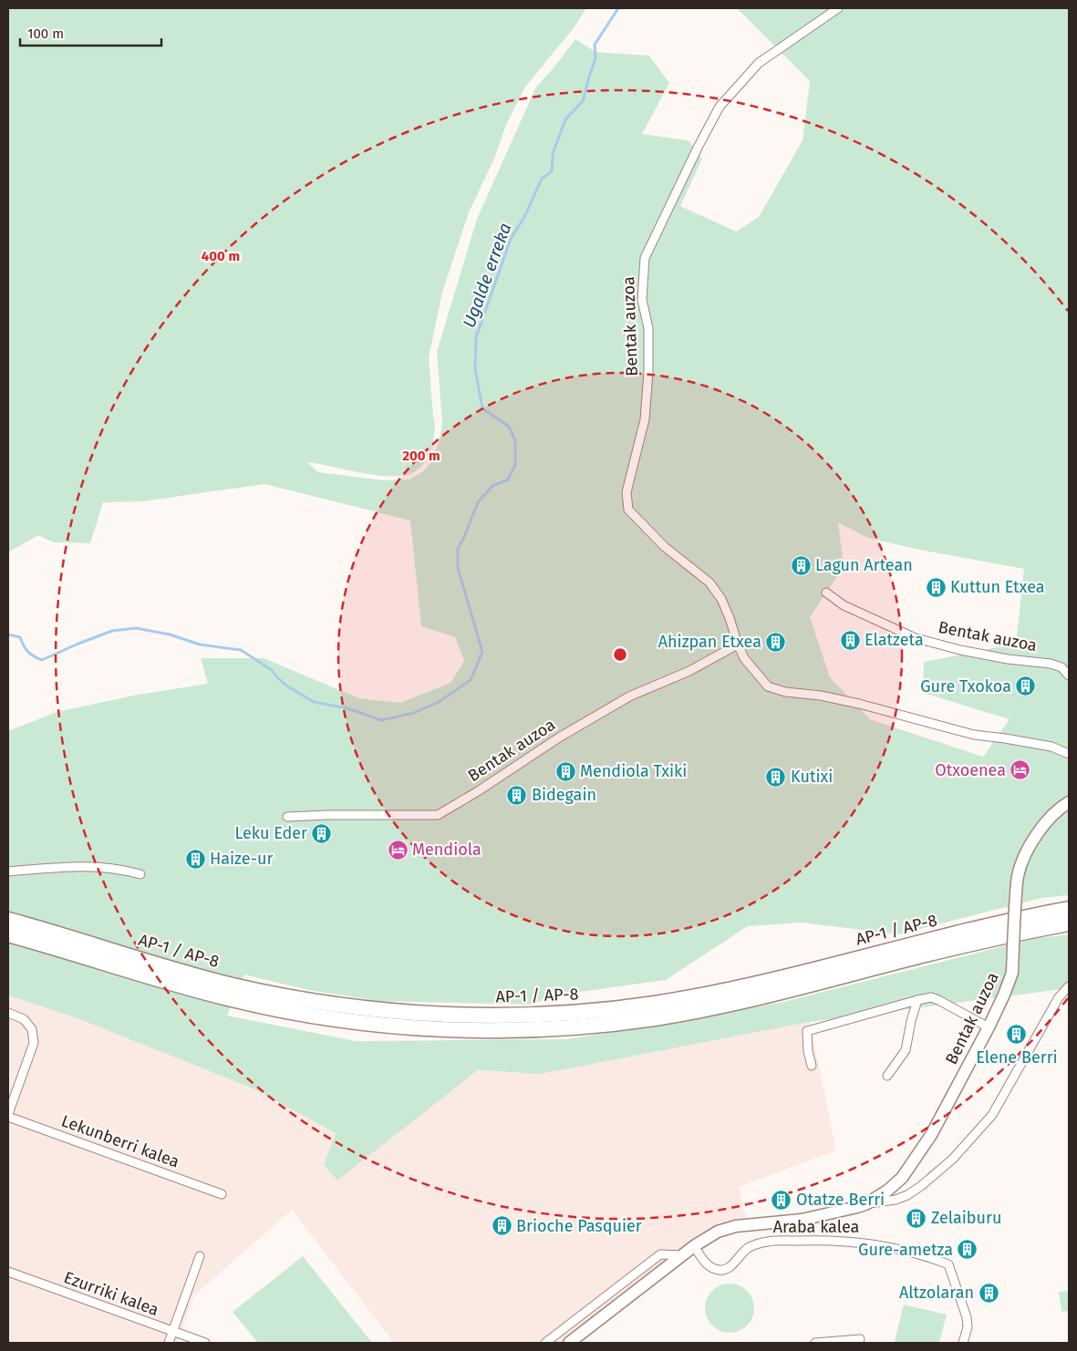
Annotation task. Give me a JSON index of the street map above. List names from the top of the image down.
{
  "streets": {
    "highway": ["AP-1 / AP-8"],
    "street": [
      "Bentak auzoa",
      "Lekunberri kalea",
      "Araba kalea",
      "Ezurriki kalea"
    ]
  },
  "crossings": [
    ["Bentak auzoa", "Araba kalea"]
  ],
  "water": ["Ugalde erreka"],
  "places": {
    "building": [
      "Lagun Artean",
      "Kuttun Etxea",
      "Elatzeta",
      "Ahizpan Etxea",
      "Gure Txokoa",
      "Mendiola Txiki",
      "Kutixi",
      "Bidegain",
      "Leku Eder",
      "Haize-ur",
      "Elene Berri",
      "Otatze Berri",
      "Zelaiburu",
      "Brioche Pasquier",
      "Gure-ametza",
      "Altzolaran"
    ],
    "hotel": ["Otxoenea", "Mendiola"]
  },
  "scale_bar": "100 m",
  "rings": ["400 m", "200 m"]
}
